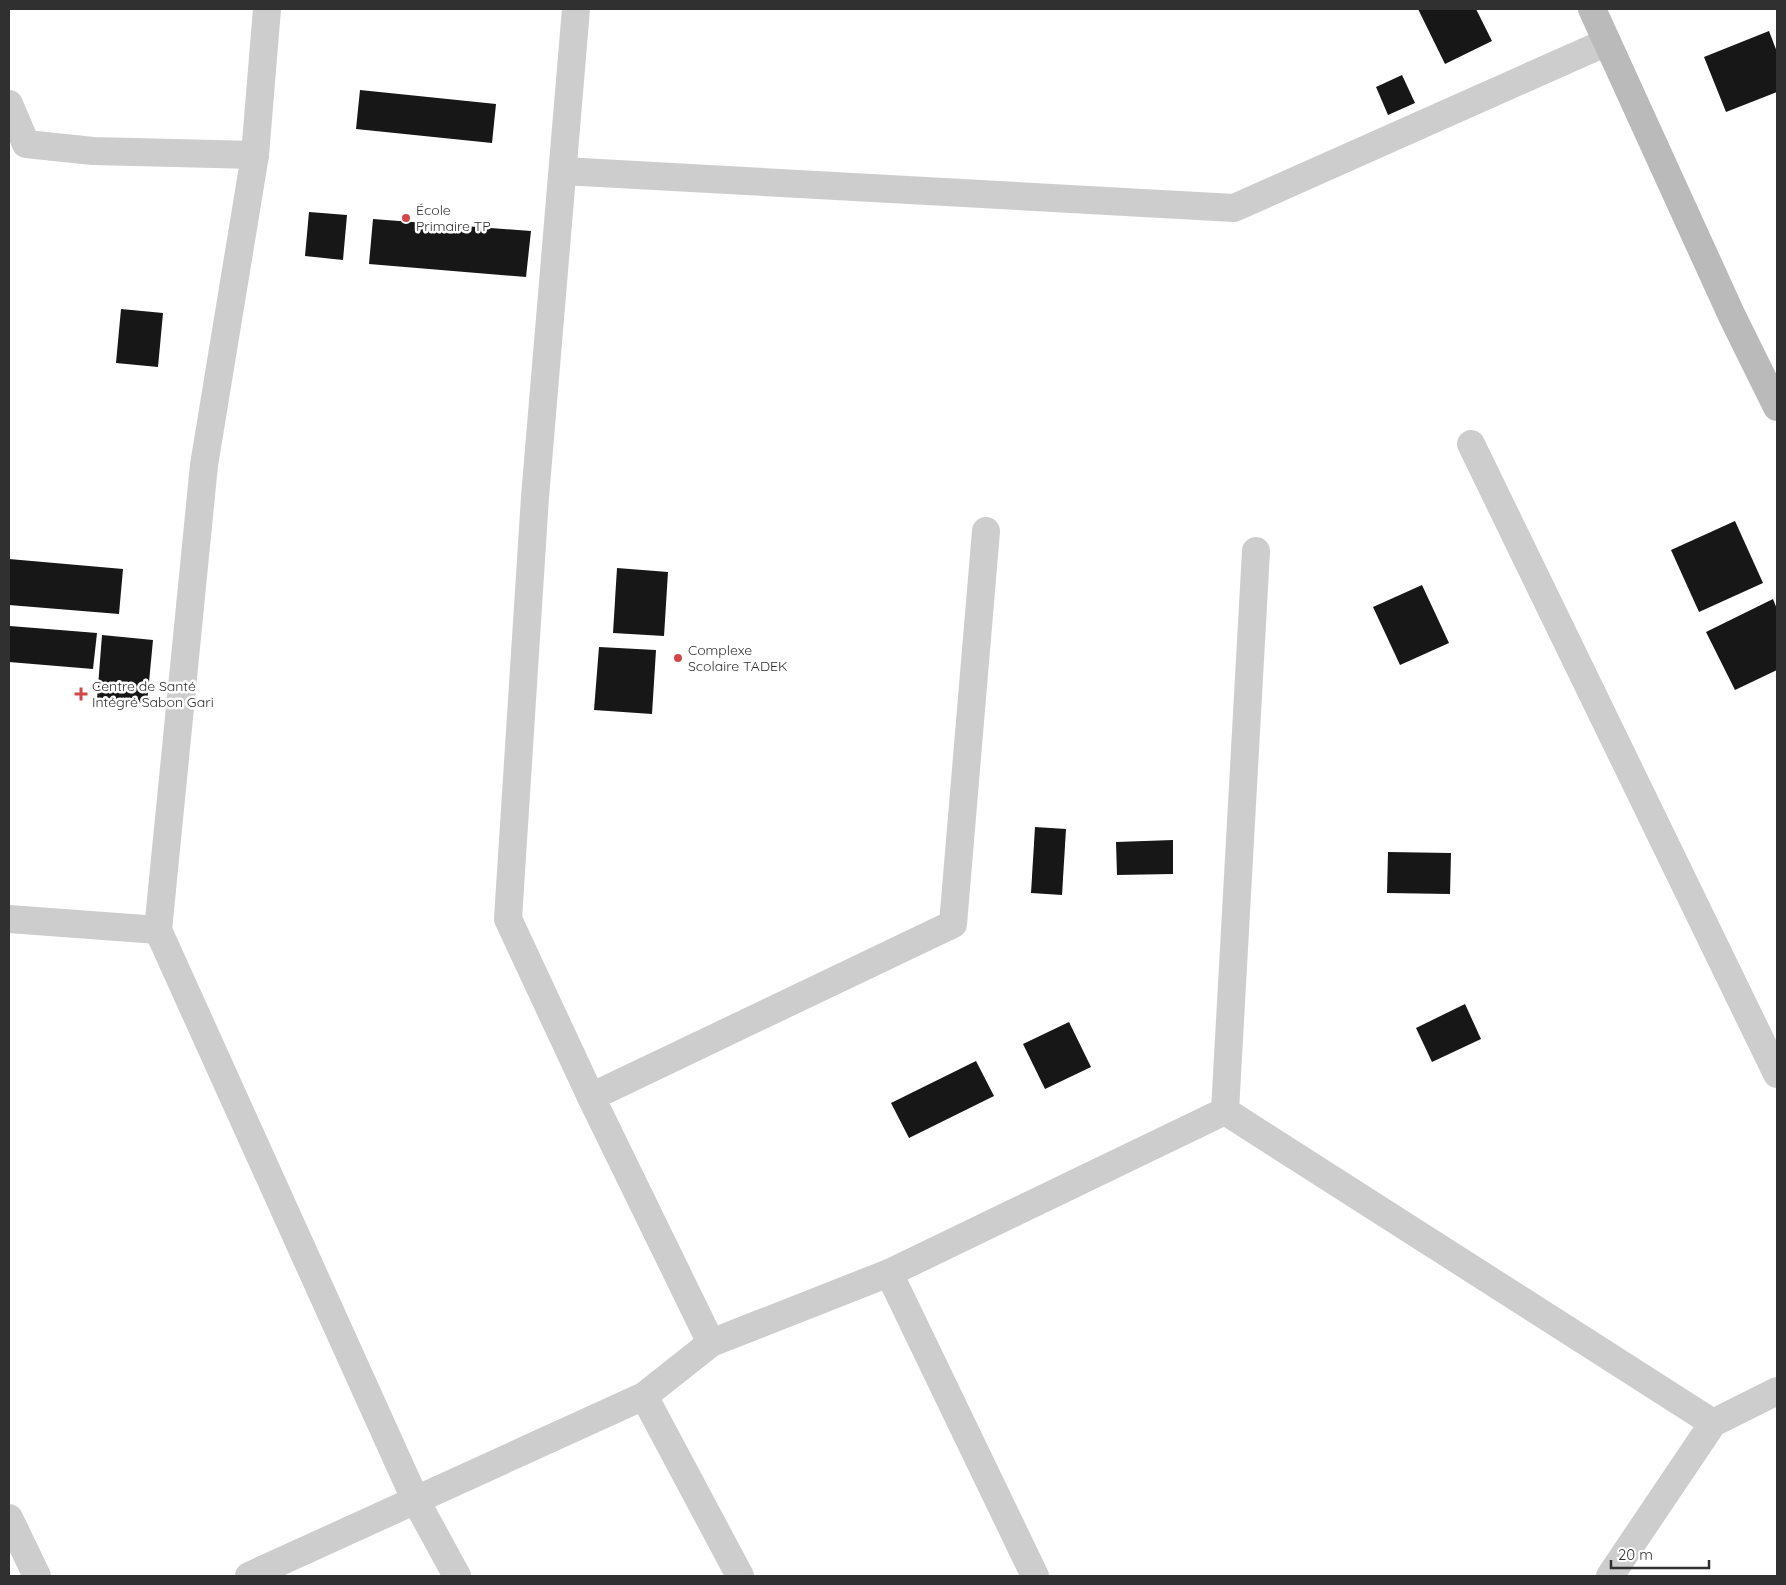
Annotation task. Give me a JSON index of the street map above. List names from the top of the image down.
{
  "places": {
    "other": ["École Primaire TP", "Complexe Scolaire TADEK"],
    "health": ["Centre de Santé Intégré Sabon Gari"]
  },
  "scale_bar": "20 m"
}
